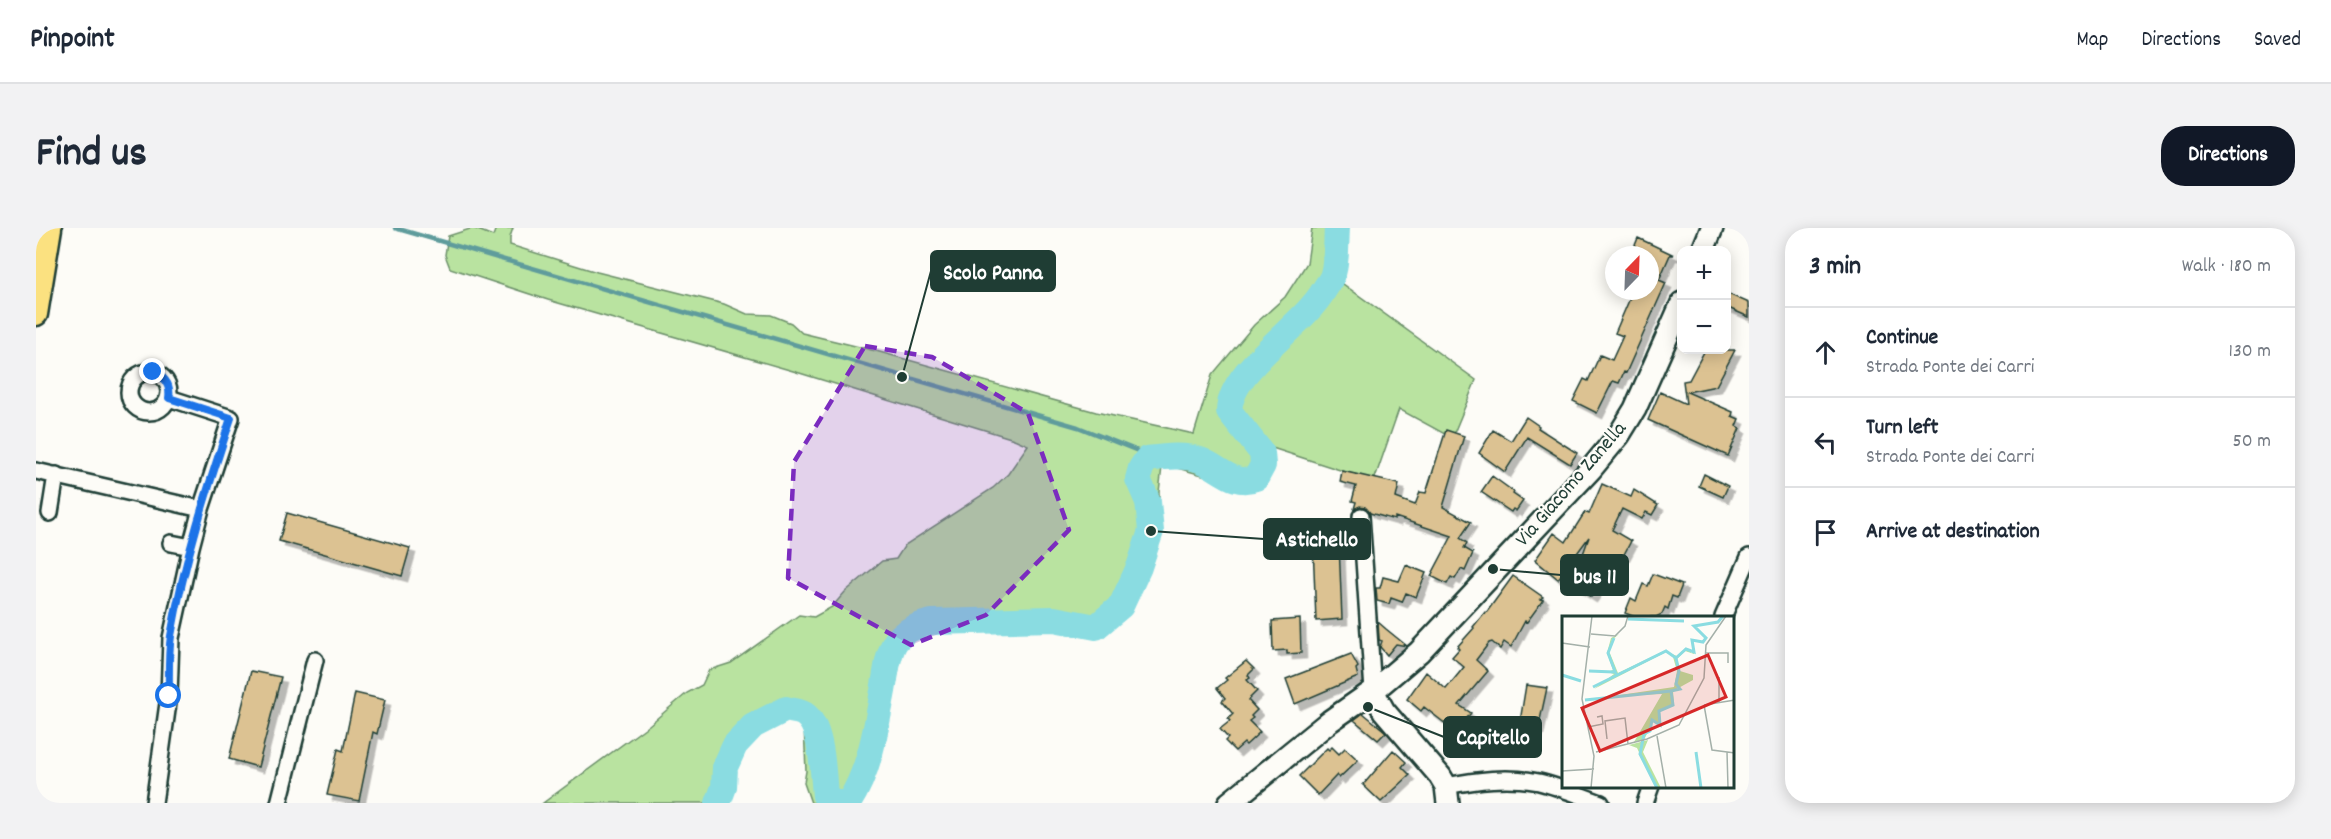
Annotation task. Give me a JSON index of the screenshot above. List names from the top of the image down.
{
  "streets": {
    "street": ["Via Giacomo Zanella"]
  },
  "places": [
    "Scolo Panna",
    "Astichello",
    "bus 11",
    "Capitello"
  ],
  "north": "top right",
  "page": {
    "header": "Pinpoint",
    "nav": ["Map", "Directions", "Saved"],
    "title": "Find us",
    "buttons": "Directions",
    "heading": ["3 min", "Walk · 180 m"],
    "map_buttons": ["+", "−"],
    "list": [
      ["Continue", "Strada Ponte dei Carri", "130 m"],
      ["Turn left", "Strada Ponte dei Carri", "50 m"],
      "Arrive at destination"
    ]
  }
}
